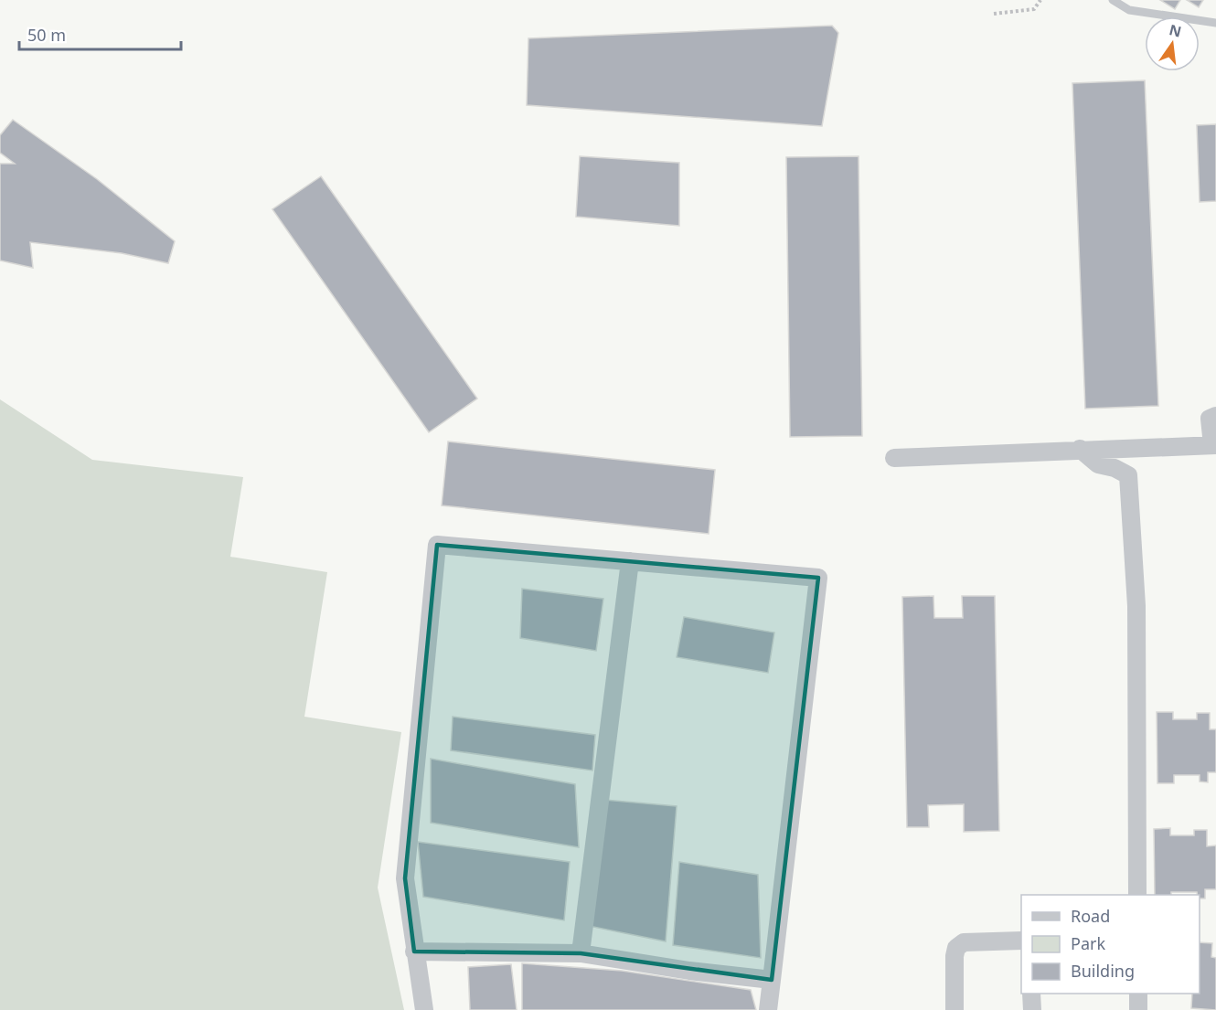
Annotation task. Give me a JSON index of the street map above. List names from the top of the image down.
{
  "legend": ["Road", "Park", "Building"],
  "scale_bar": "50 m",
  "north": "top"
}
